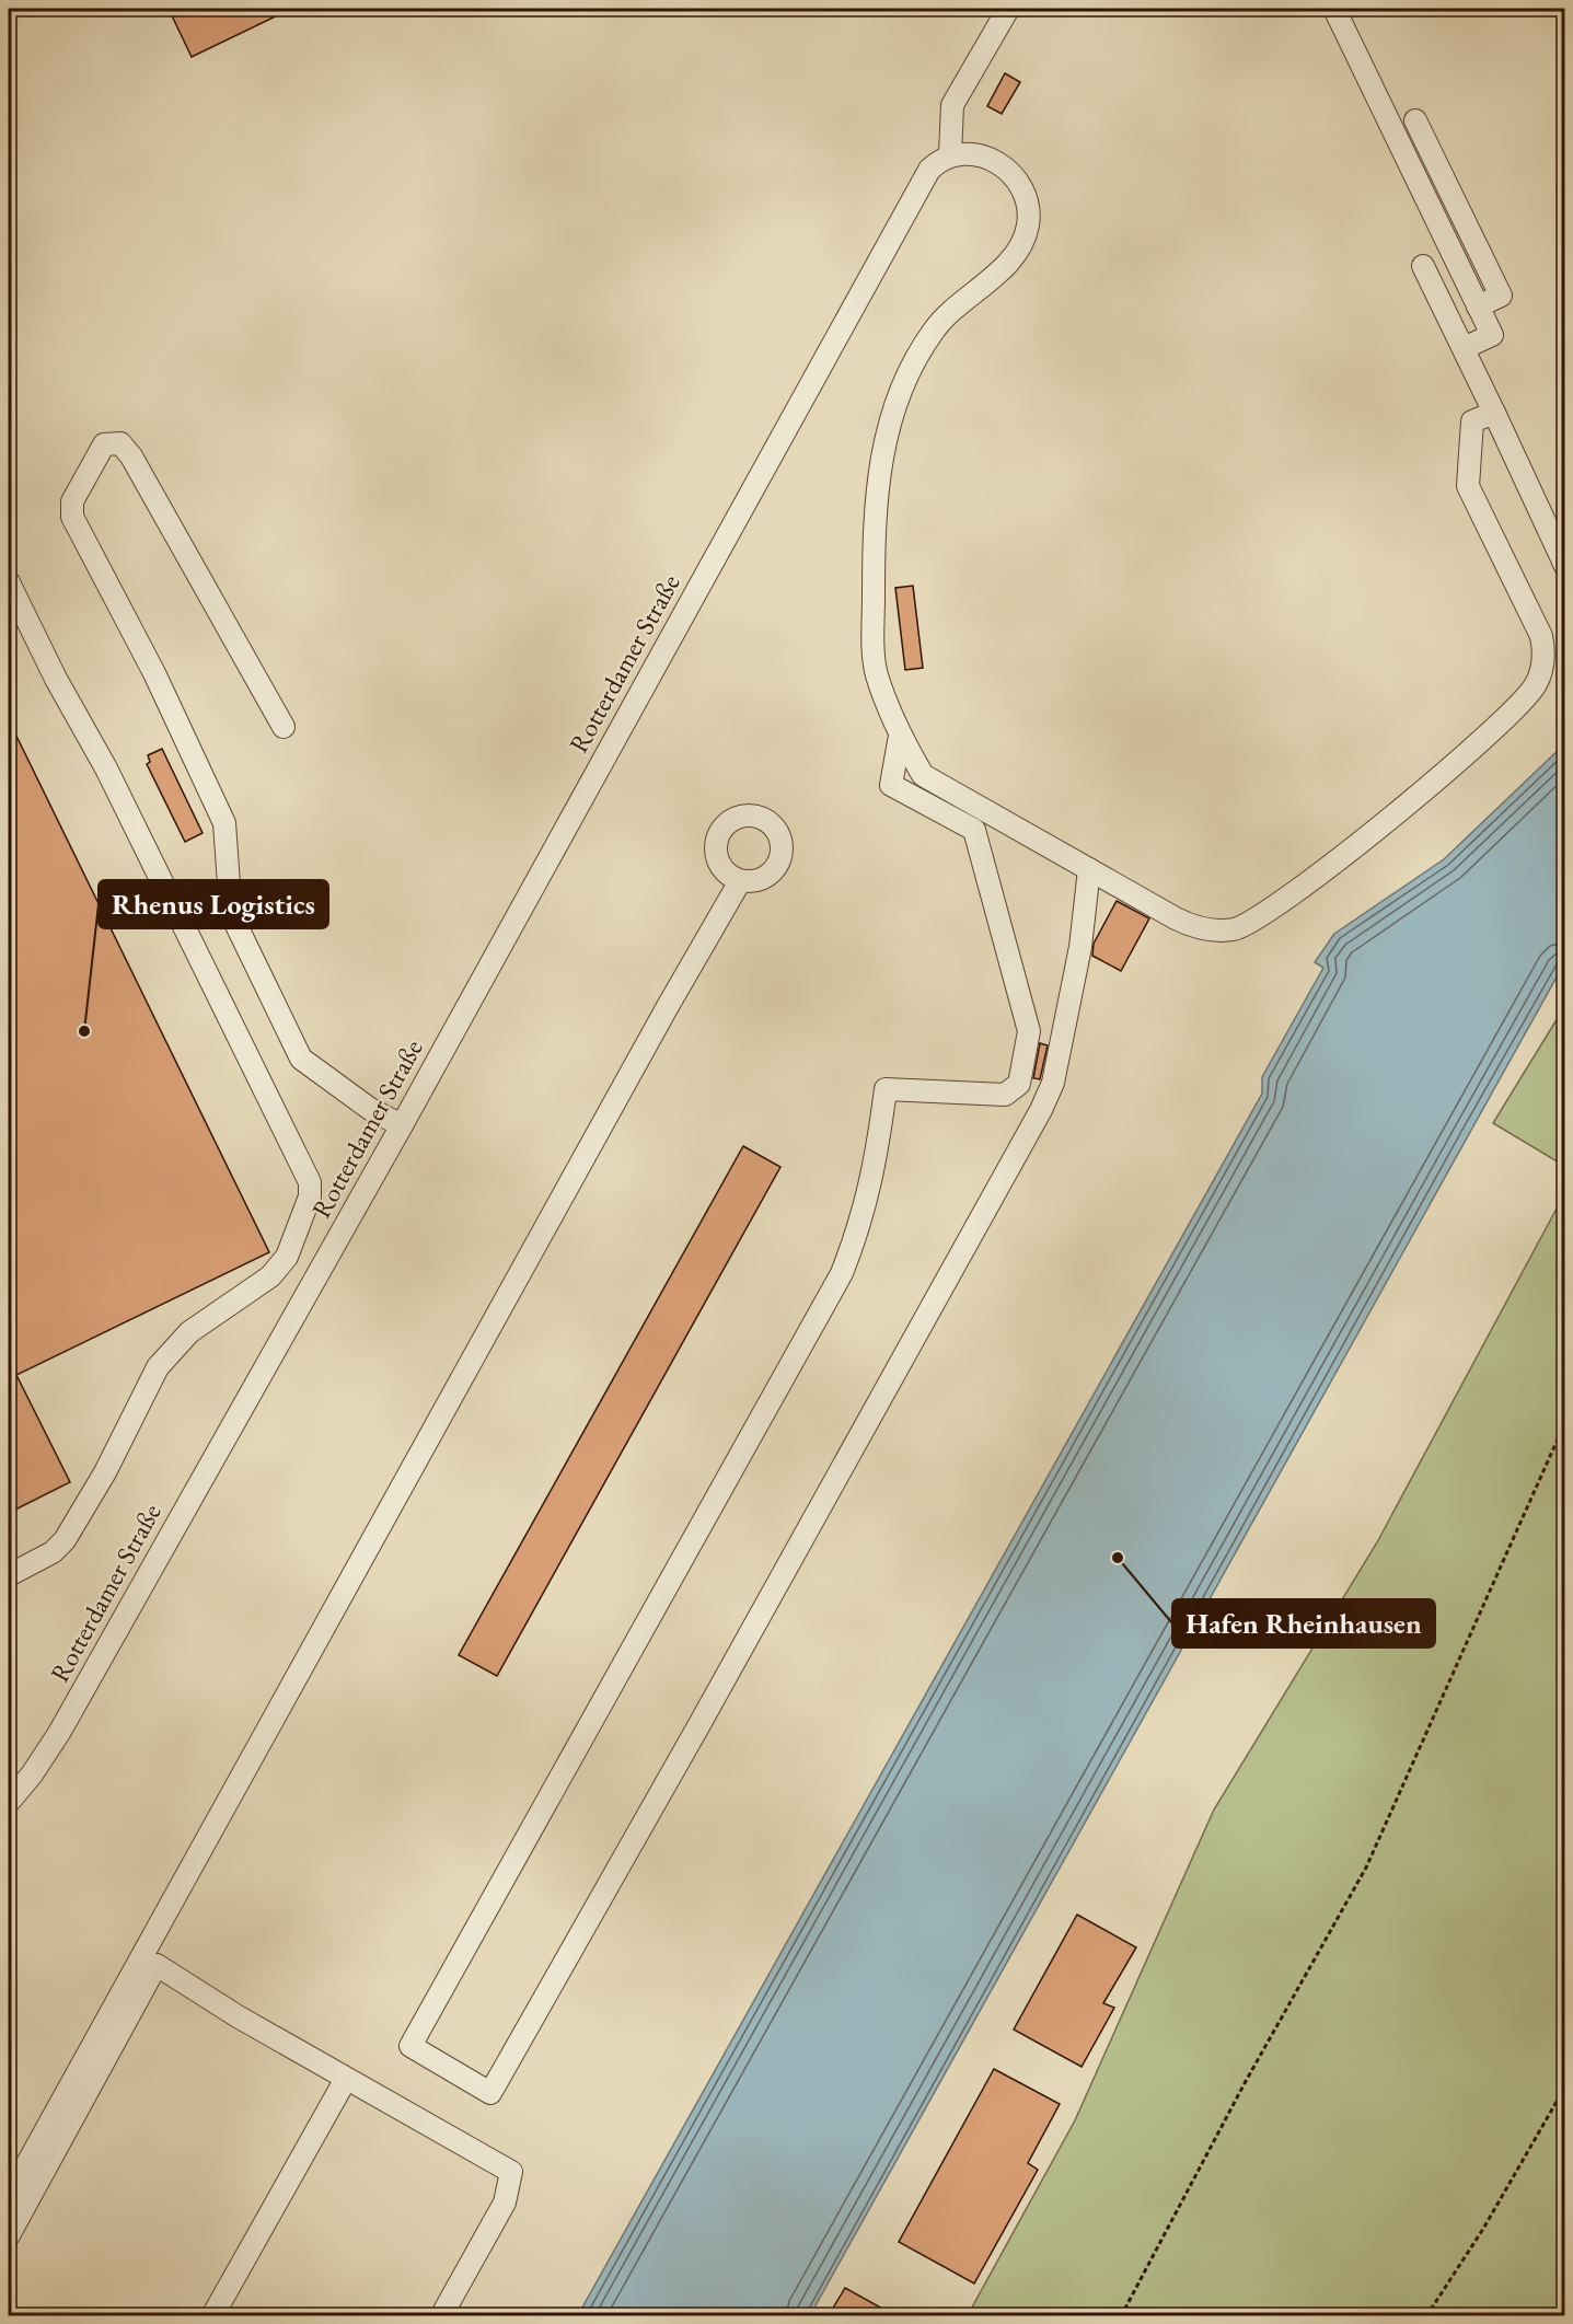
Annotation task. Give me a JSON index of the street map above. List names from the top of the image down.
{
  "streets": {
    "street": ["Rotterdamer Straße"]
  },
  "places": ["Rhenus Logistics", "Hafen Rheinhausen"]
}
